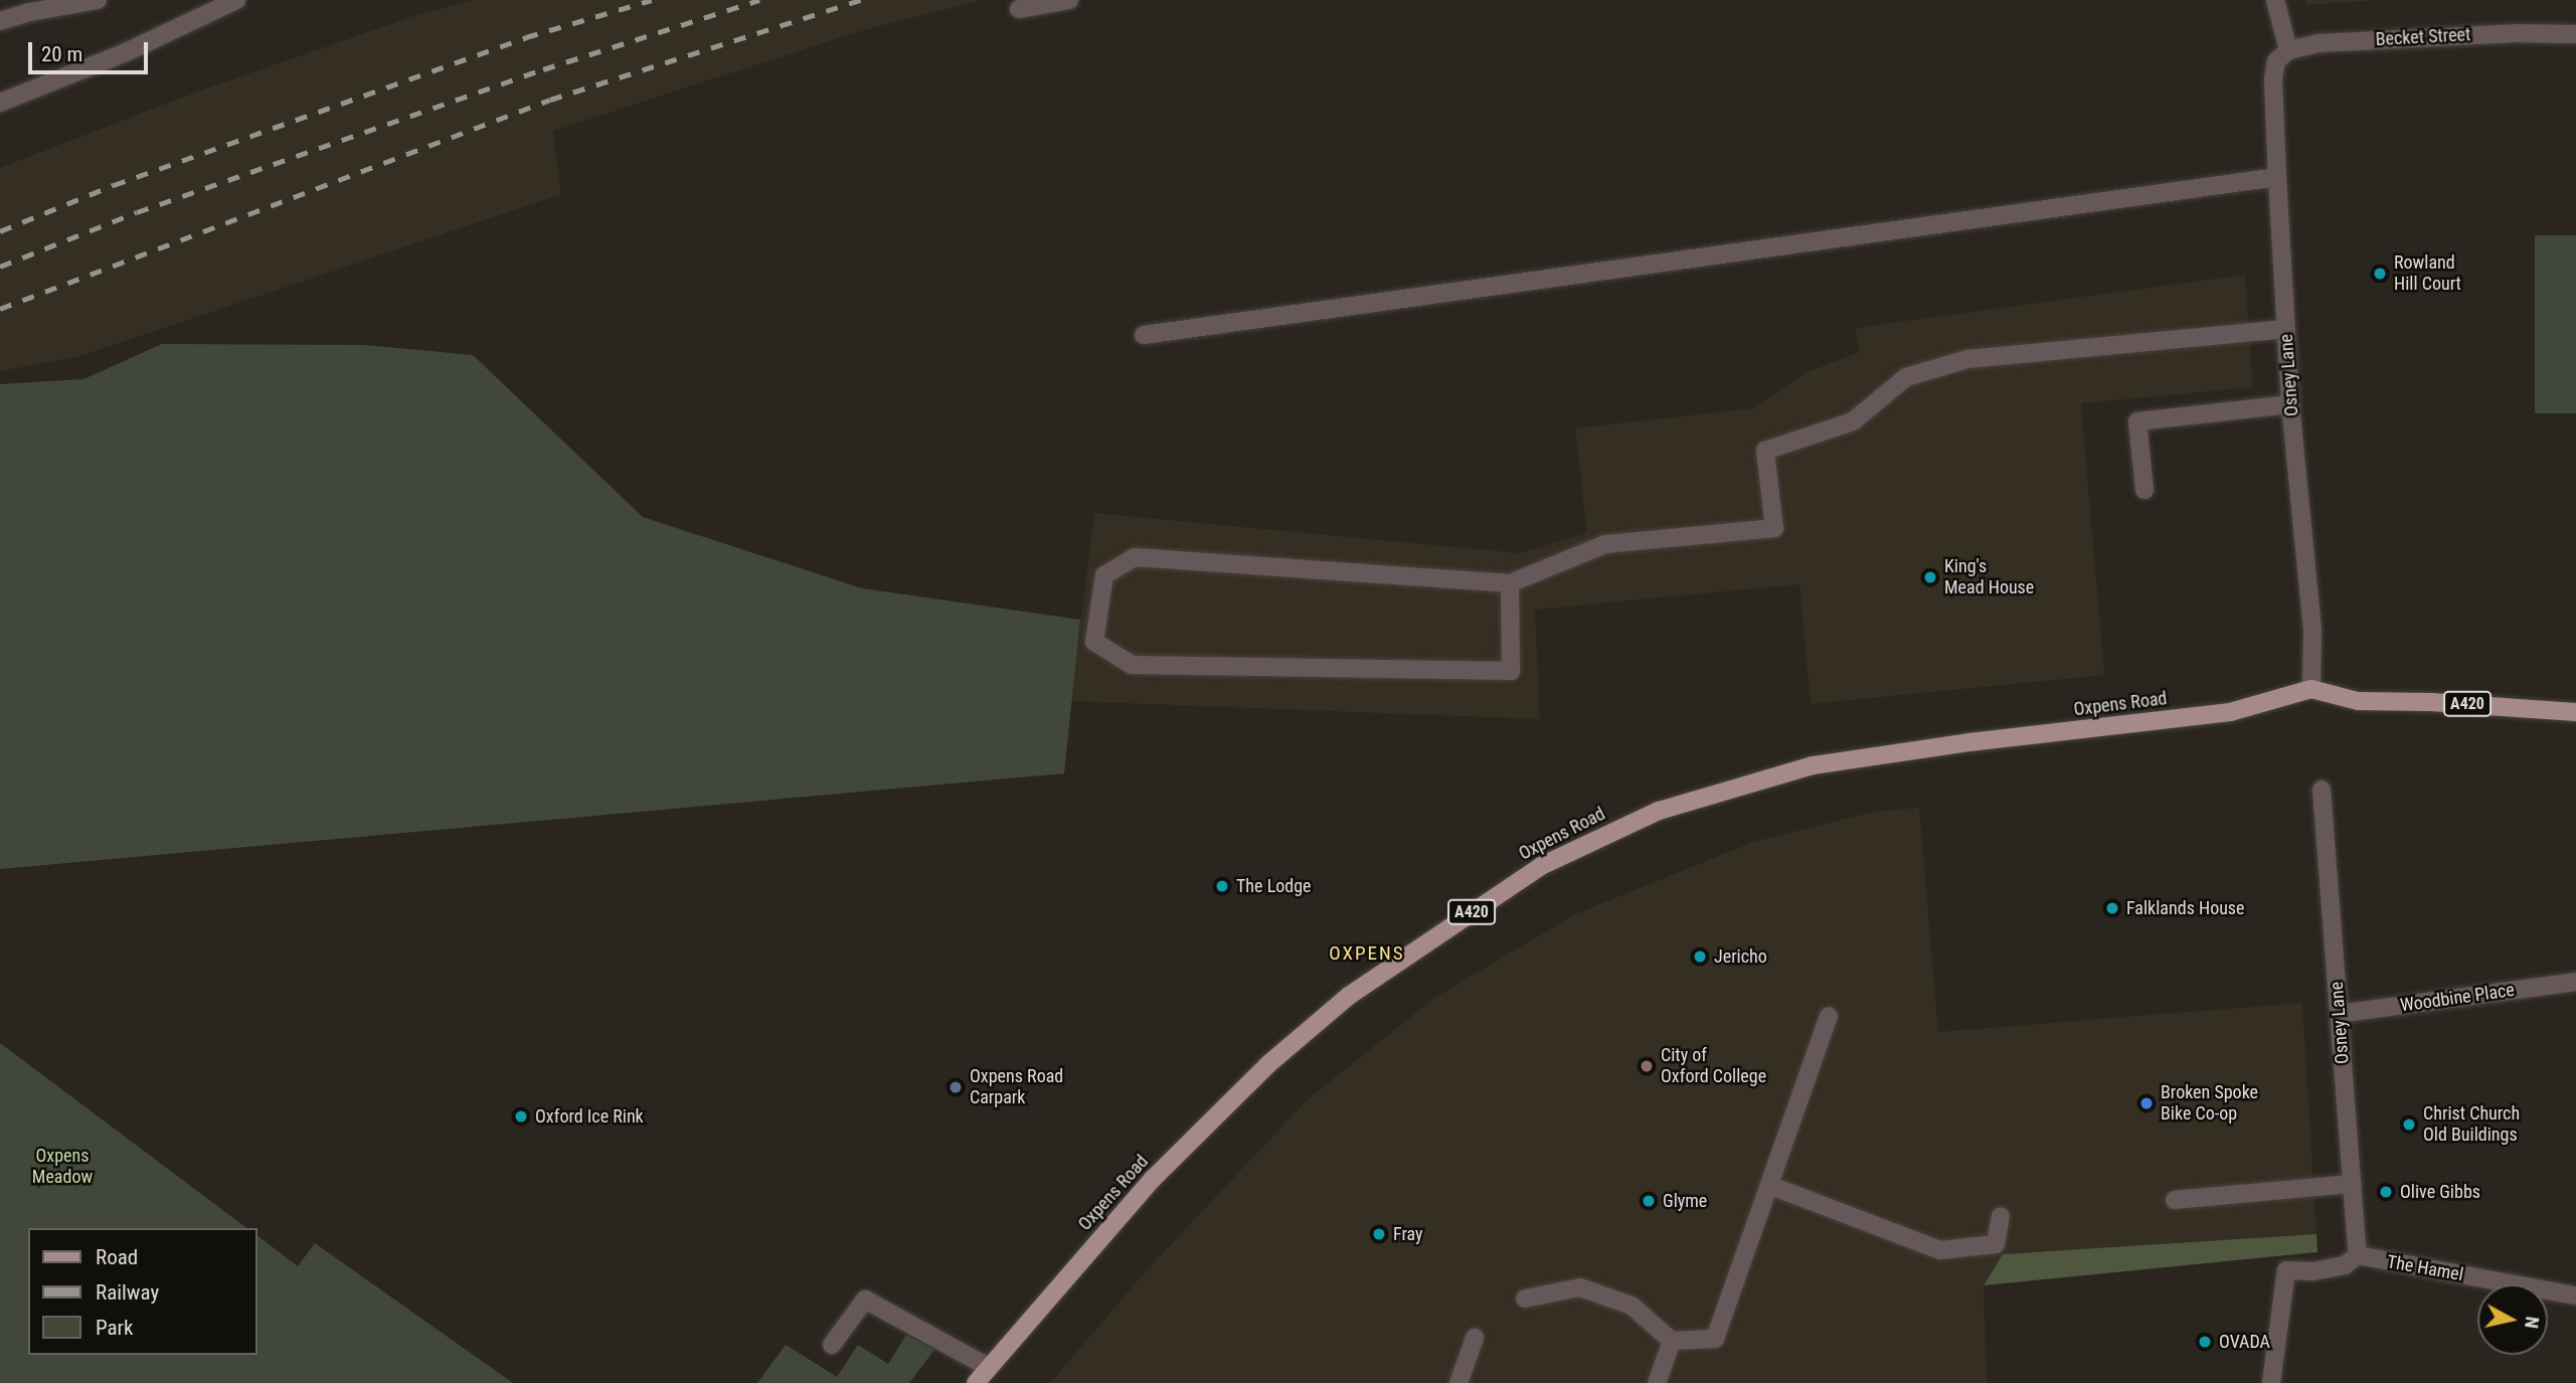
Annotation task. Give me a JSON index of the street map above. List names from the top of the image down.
{
  "streets": {
    "main road": ["Oxpens Road", "A420"],
    "street": [
      "Becket Street",
      "Osney Lane",
      "Woodbine Place",
      "The Hamel"
    ]
  },
  "crossings": [
    ["Becket Street", "Osney Lane"],
    ["Osney Lane", "Oxpens Road"],
    ["Osney Lane", "A420"],
    ["Osney Lane", "Woodbine Place"],
    ["Osney Lane", "The Hamel"],
    ["Oxpens Road", "A420"]
  ],
  "districts": ["OXPENS"],
  "parks": ["Oxpens Meadow"],
  "places": [
    "Rowland Hill Court",
    "King's Mead House",
    "The Lodge",
    "Falklands House",
    "Jericho",
    "City of Oxford College",
    "Oxpens Road Carpark",
    "Broken Spoke Bike Co-op",
    "Oxford Ice Rink",
    "Christ Church Old Buildings",
    "Olive Gibbs",
    "Glyme",
    "Fray",
    "OVADA"
  ],
  "legend": ["Road", "Railway", "Park"],
  "scale_bar": "20 m",
  "north": "right"
}
